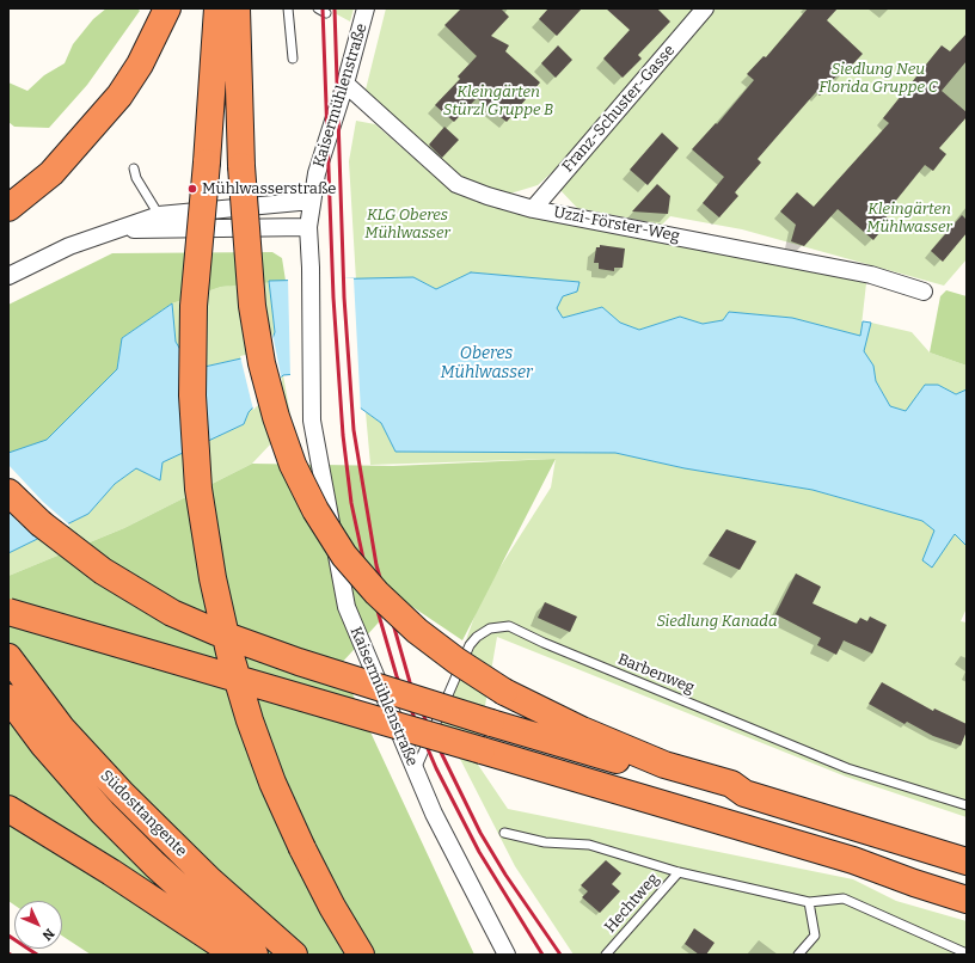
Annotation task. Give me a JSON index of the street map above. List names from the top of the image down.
{
  "streets": {
    "highway": ["Südosttangente"],
    "street": ["Kaisermühlenstraße", "Franz-Schuster-Gasse", "Uzzi-Förster-Weg"],
    "lane": ["Barbenweg", "Hechtweg"]
  },
  "crossings": [
    ["Kaisermühlenstraße", "Uzzi-Förster-Weg"],
    ["Kaisermühlenstraße", "Barbenweg"],
    ["Franz-Schuster-Gasse", "Uzzi-Förster-Weg"]
  ],
  "water": ["Oberes Mühlwasser"],
  "parks": [
    "Siedlung Neu Florida Gruppe C",
    "Kleingärten Stürzl Gruppe B",
    "Kleingärten Mühlwasser",
    "KLG Oberes Mühlwasser",
    "Siedlung Kanada"
  ],
  "places": ["Mühlwasserstraße"],
  "north": "bottom right"
}
